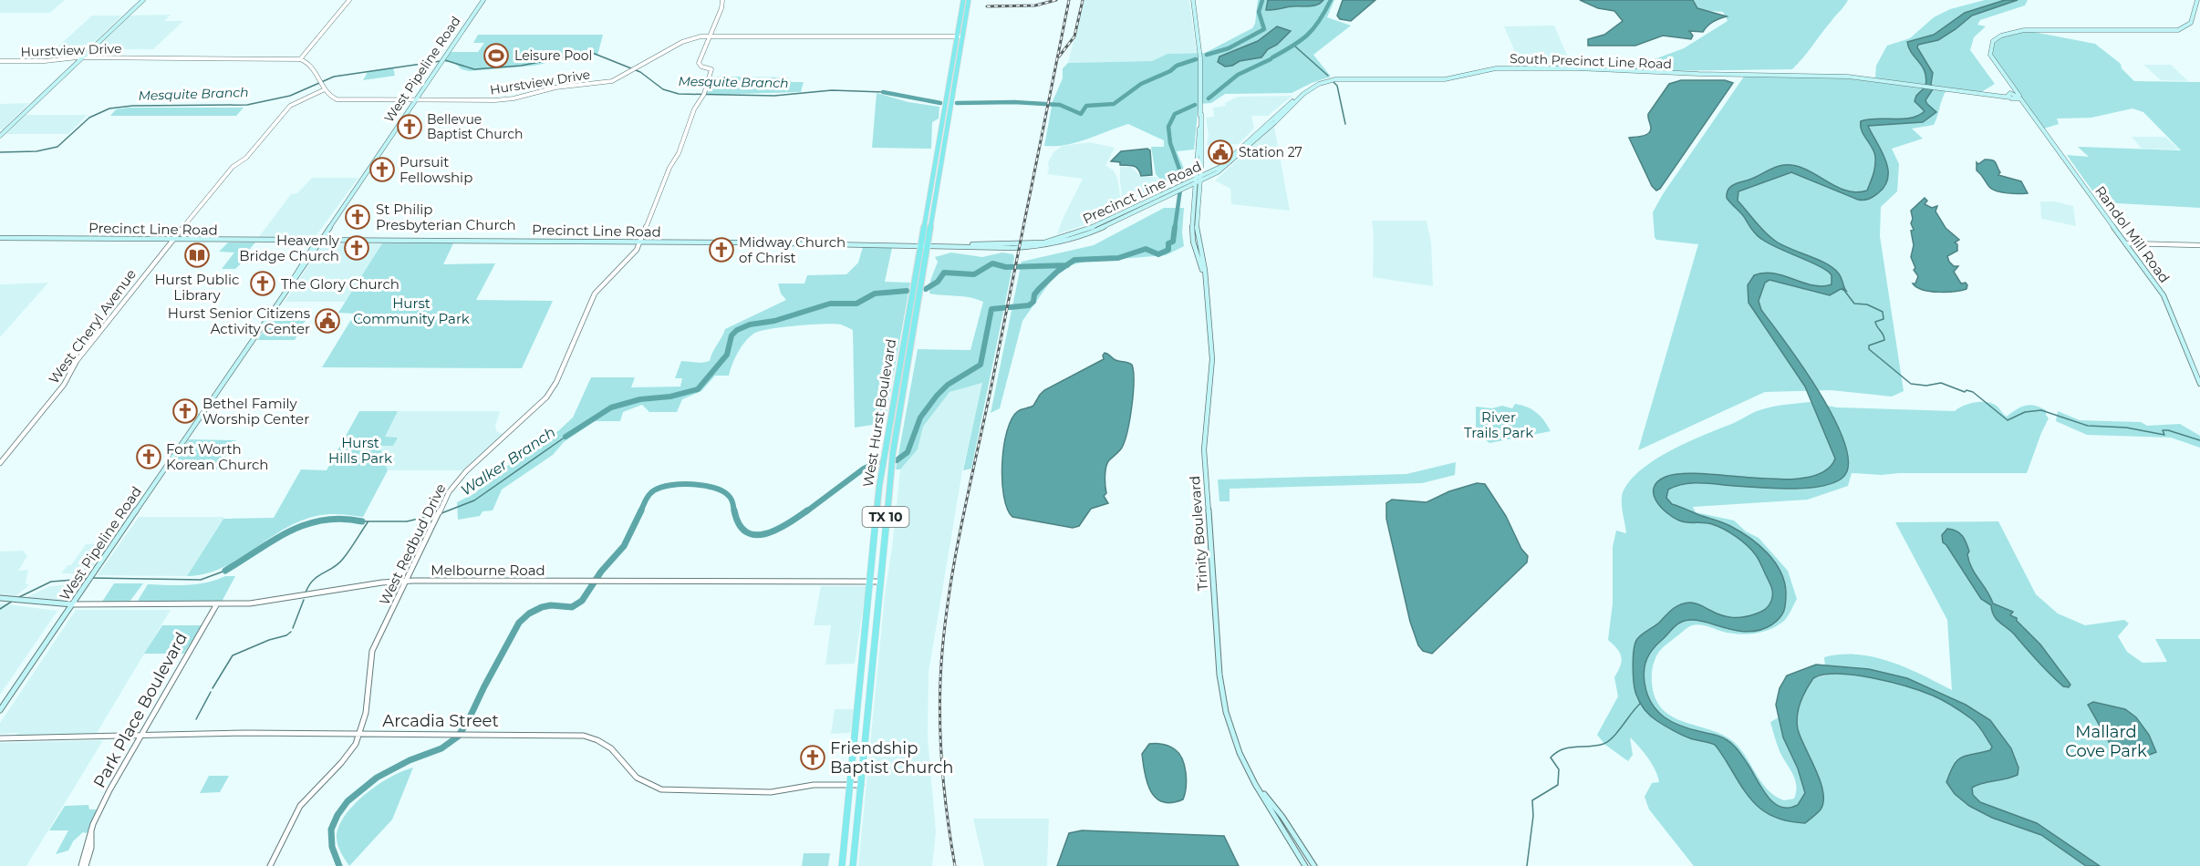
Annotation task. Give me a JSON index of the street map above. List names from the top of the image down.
{
  "streets": {
    "main road": [
      "South Precinct Line Road",
      "West Pipeline Road",
      "Precinct Line Road",
      "Randol Mill Road",
      "West Hurst Boulevard",
      "TX 10",
      "Trinity Boulevard",
      "Melbourne Road"
    ],
    "street": [
      "Hurstview Drive",
      "West Cheryl Avenue",
      "West Redbud Drive",
      "Park Place Boulevard",
      "Arcadia Street"
    ]
  },
  "crossings": [
    ["Hurstview Drive", "West Pipeline Road"],
    ["Hurstview Drive", "West Cheryl Avenue"],
    ["Hurstview Drive", "West Hurst Boulevard"],
    ["Hurstview Drive", "West Redbud Drive"],
    ["South Precinct Line Road", "Precinct Line Road"],
    ["South Precinct Line Road", "Randol Mill Road"],
    ["South Precinct Line Road", "Trinity Boulevard"],
    ["West Pipeline Road", "Precinct Line Road"],
    ["West Pipeline Road", "Melbourne Road"],
    ["Precinct Line Road", "West Cheryl Avenue"],
    ["Precinct Line Road", "West Hurst Boulevard"],
    ["Precinct Line Road", "Trinity Boulevard"],
    ["Precinct Line Road", "West Redbud Drive"],
    ["West Hurst Boulevard", "Melbourne Road"],
    ["West Hurst Boulevard", "Arcadia Street"],
    ["West Redbud Drive", "Melbourne Road"],
    ["West Redbud Drive", "Arcadia Street"],
    ["Melbourne Road", "Park Place Boulevard"],
    ["Park Place Boulevard", "Arcadia Street"]
  ],
  "water": ["Mesquite Branch", "Walker Branch"],
  "parks": [
    "Hurst Community Park",
    "River Trails Park",
    "Hurst Hills Park",
    "Mallard Cove Park"
  ],
  "places": {
    "sports": ["Leisure Pool"],
    "church": [
      "Bellevue Baptist Church",
      "Pursuit Fellowship",
      "St Philip Presbyterian Church",
      "Heavenly Bridge Church",
      "Midway Church of Christ",
      "The Glory Church",
      "Bethel Family Worship Center",
      "Fort Worth Korean Church",
      "Friendship Baptist Church"
    ],
    "public building": ["Station 27", "Hurst Senior Citizens Activity Center"],
    "library": ["Hurst Public Library"]
  }
}
